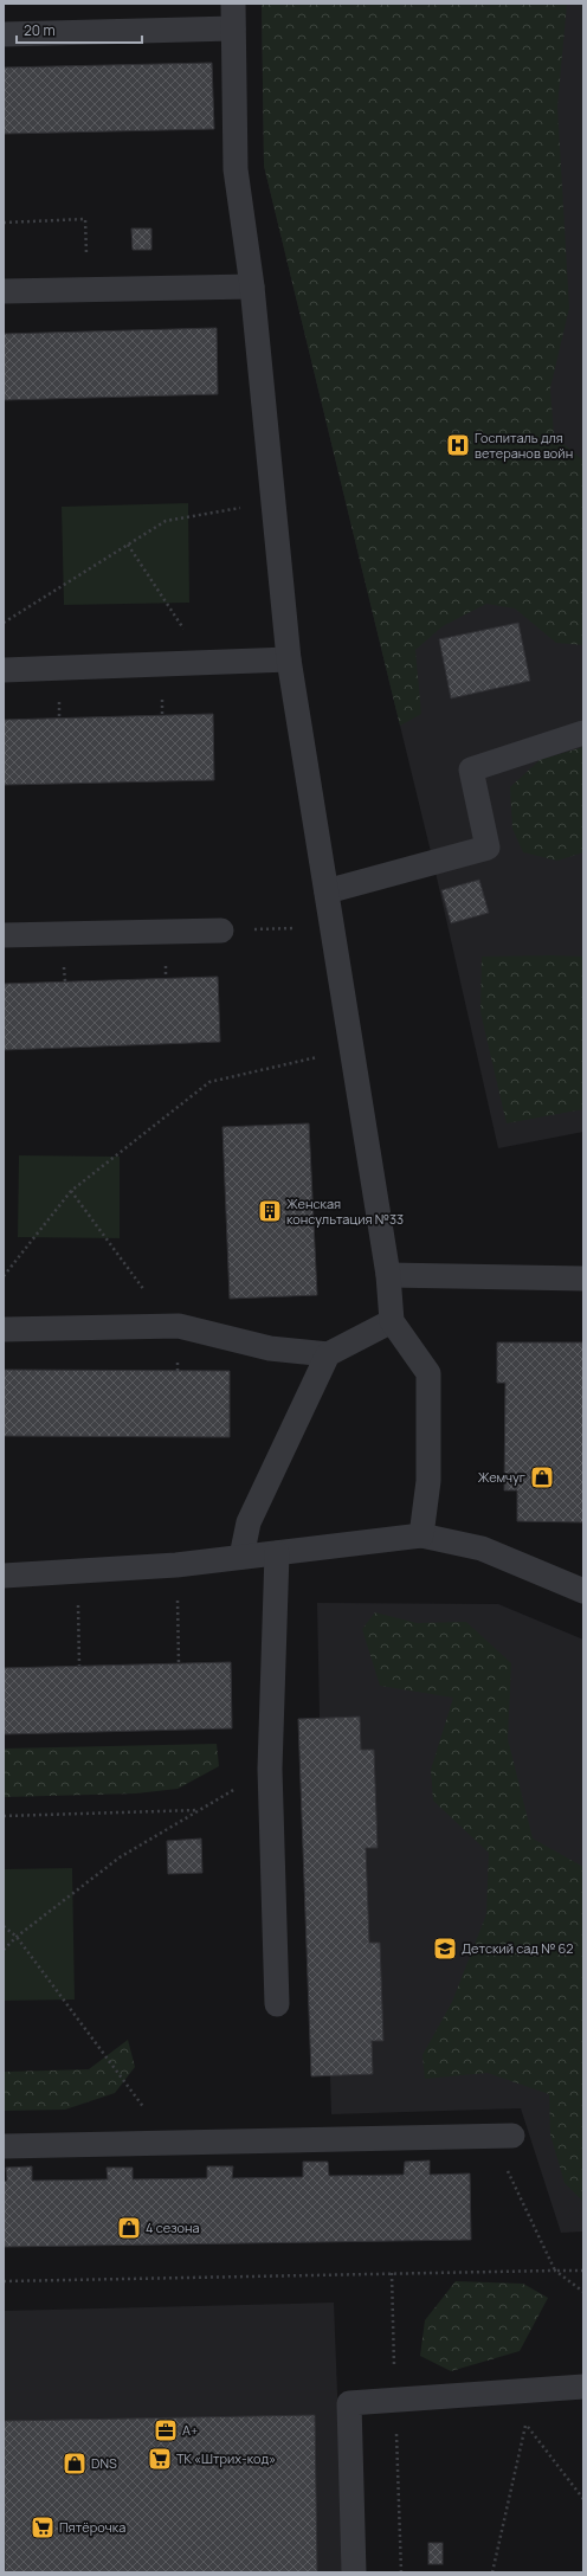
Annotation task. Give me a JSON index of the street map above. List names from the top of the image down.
{
  "places": {
    "hospital": ["Госпиталь для ветеранов войн"],
    "building": ["Женская консультация №33"],
    "shop": ["Жемчуг", "4 сезона", "DNS"],
    "school or university": ["Детский сад № 62"],
    "office": ["А+"],
    "supermarket": ["ТК «Штрих-код»", "Пятёрочка"]
  },
  "scale_bar": "20 m"
}
